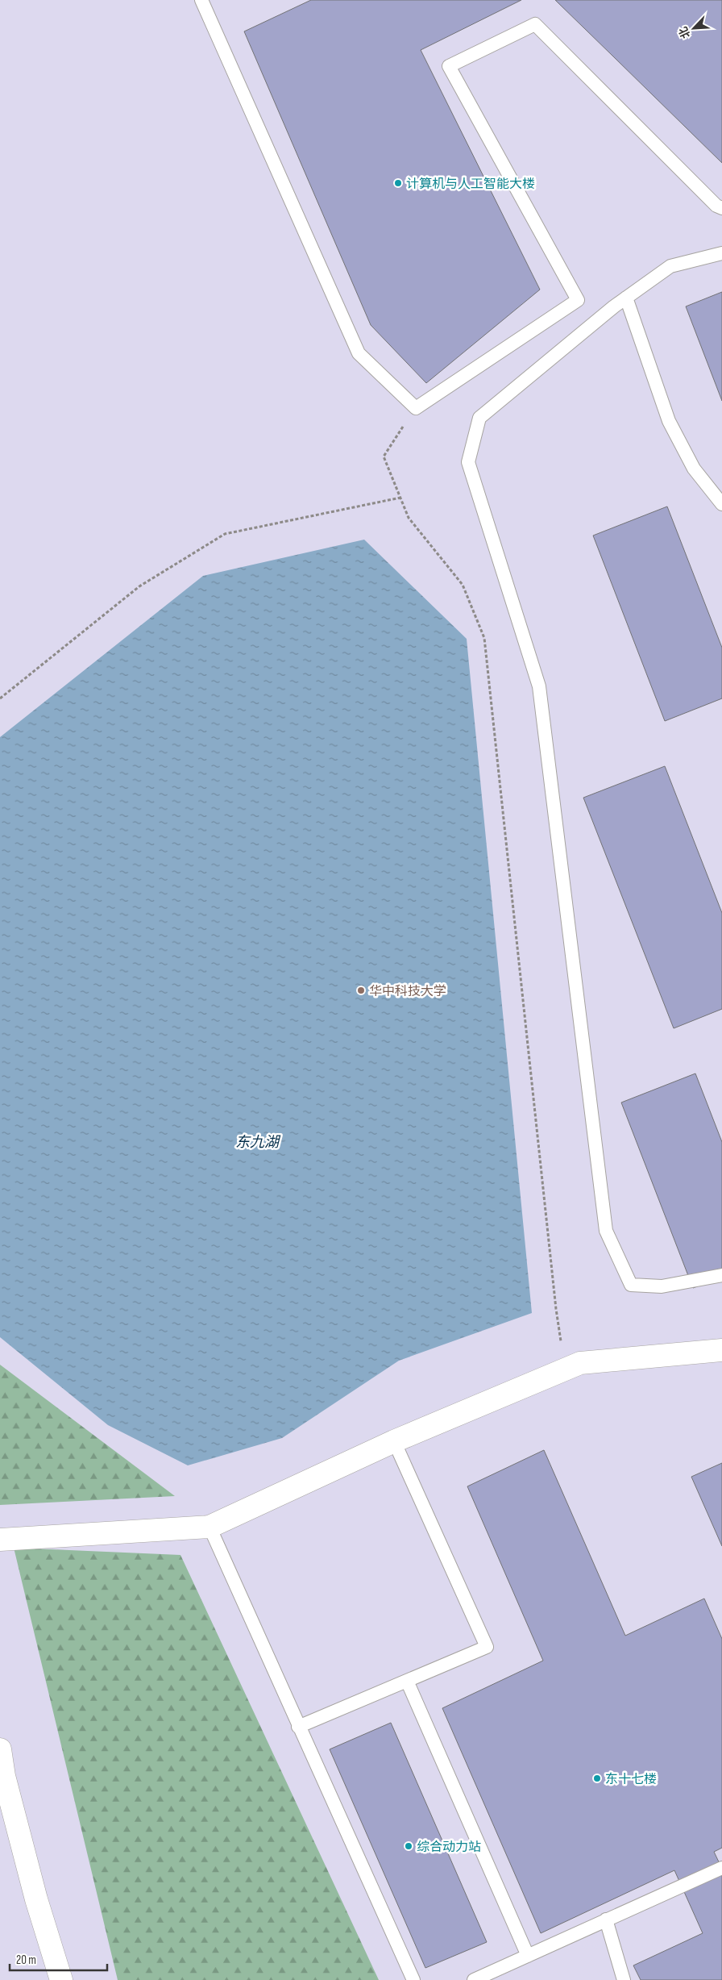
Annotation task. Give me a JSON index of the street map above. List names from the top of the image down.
{
  "water": ["东九湖"],
  "places": [
    "计算机与人工智能大楼",
    "华中科技大学",
    "东十七楼",
    "综合动力站"
  ],
  "scale_bar": "20 m",
  "north": "bottom left"
}
